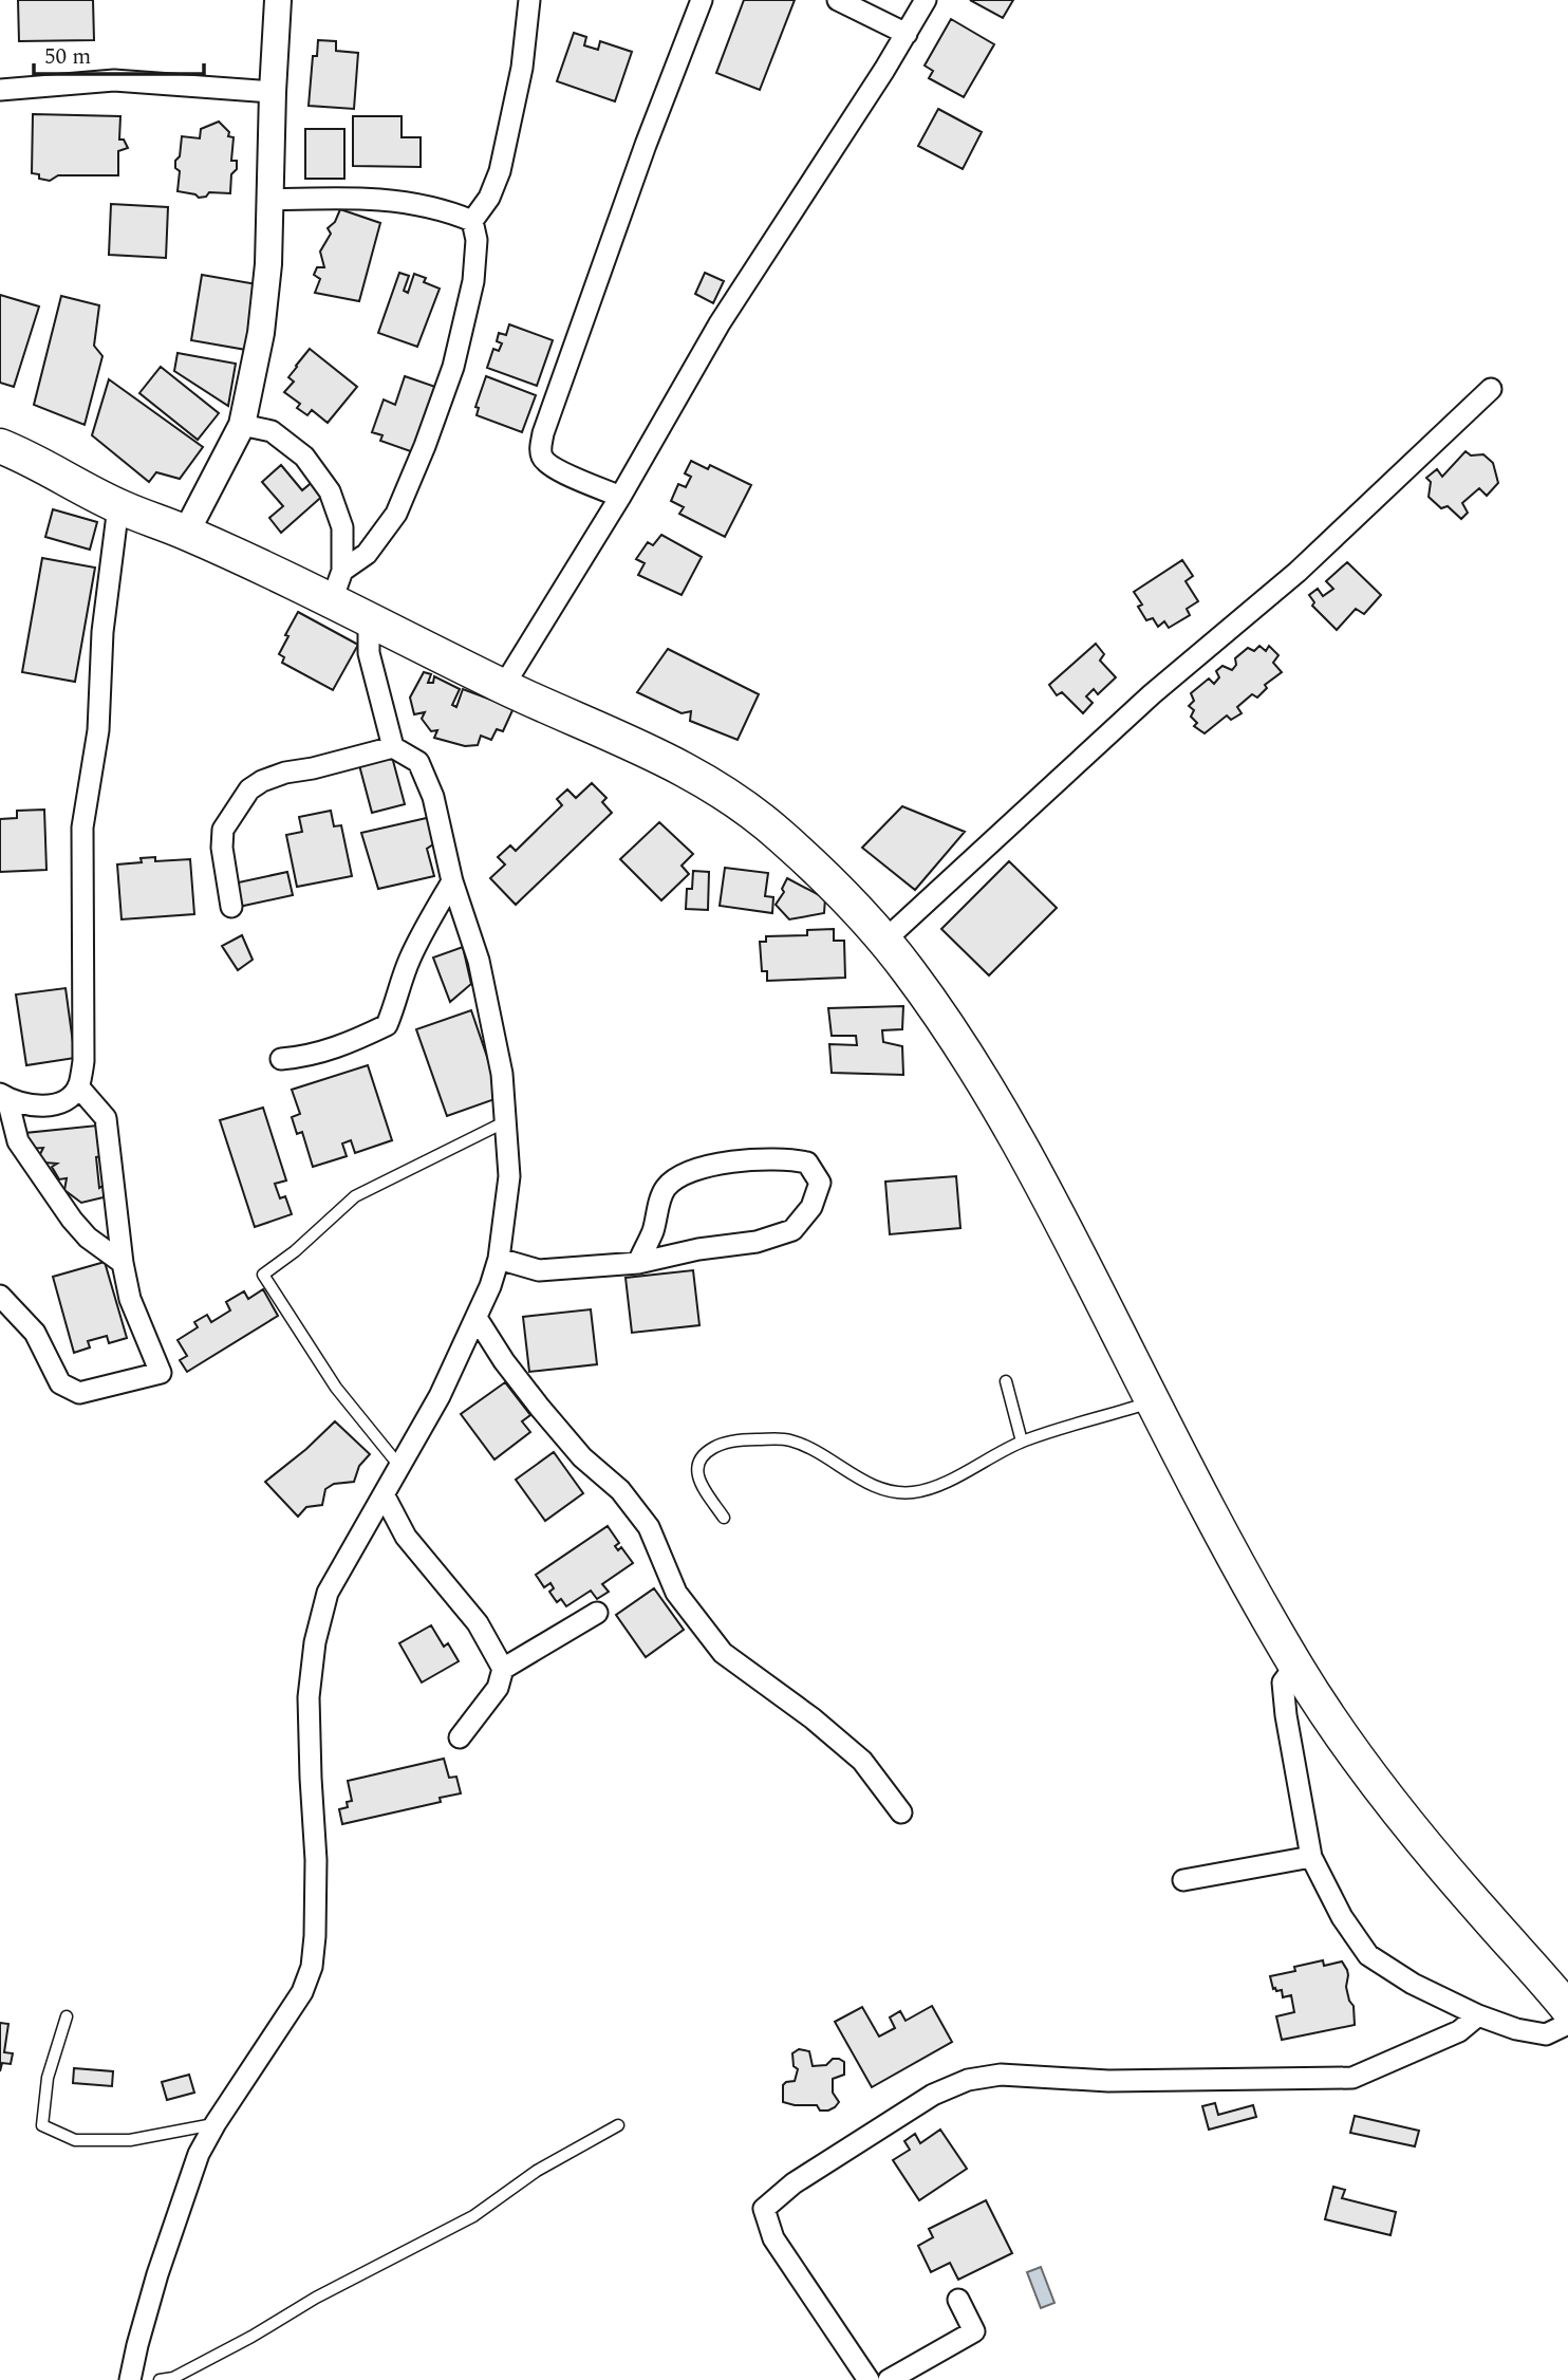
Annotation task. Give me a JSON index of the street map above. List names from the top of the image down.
{
  "scale_bar": "50 m"
}
